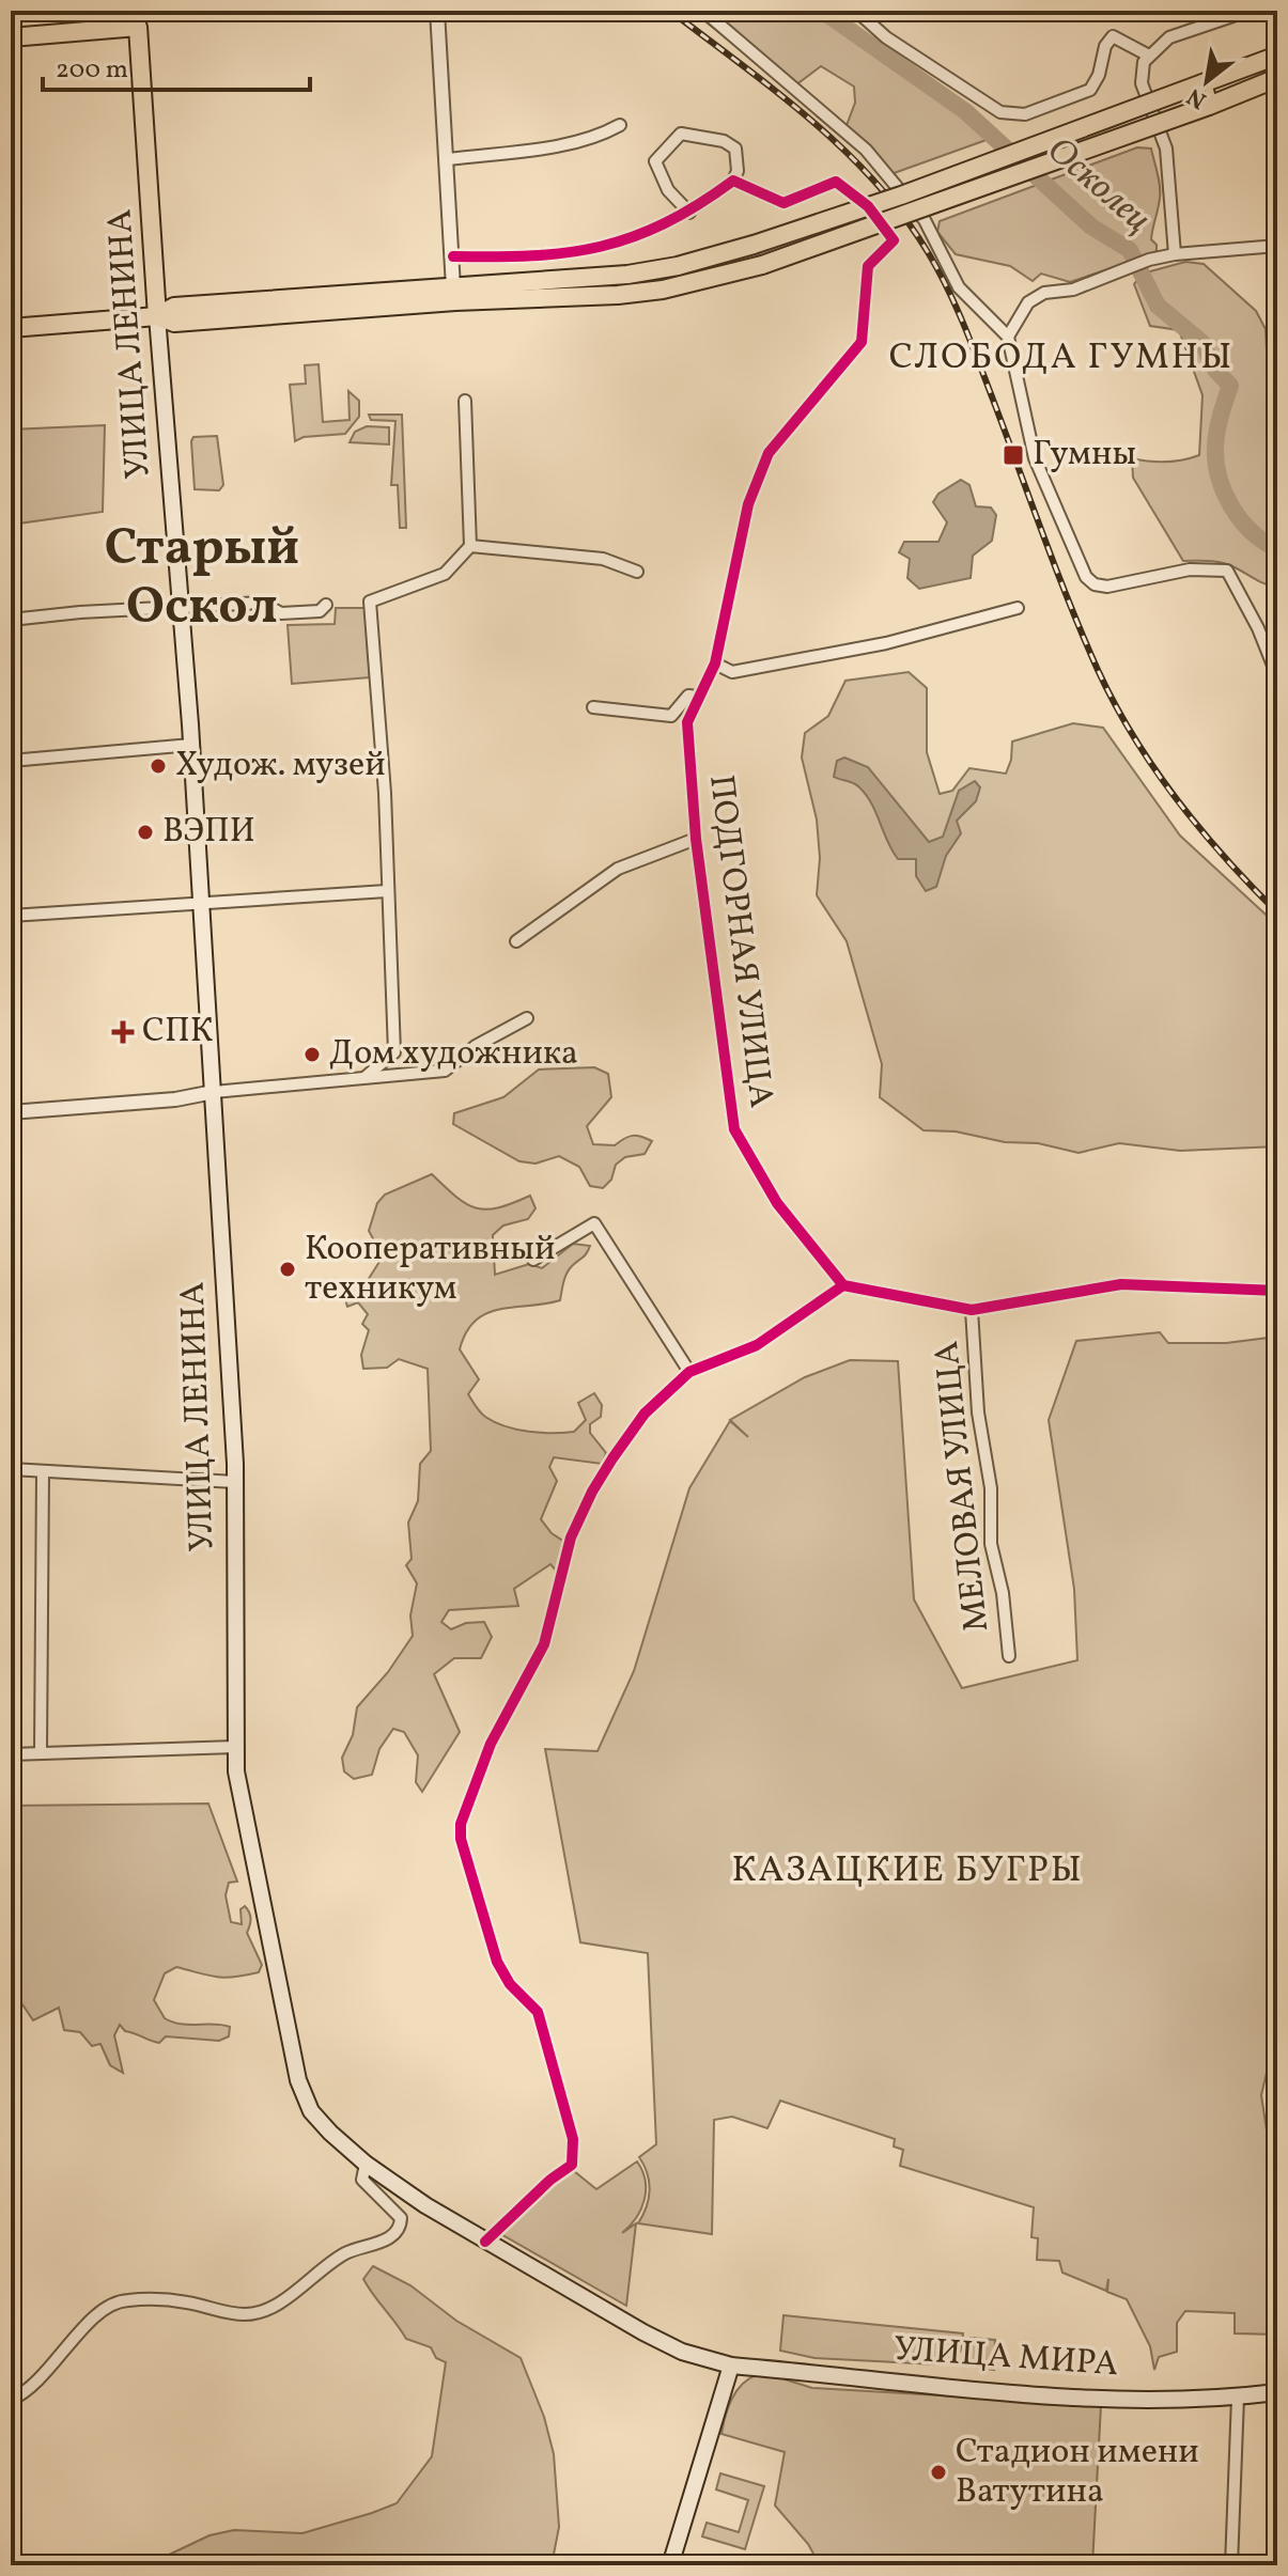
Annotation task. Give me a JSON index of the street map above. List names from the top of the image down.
{
  "streets": {
    "main road": ["УЛИЦА ЛЕНИНА", "УЛИЦА МИРА"],
    "street": ["ПОДГОРНАЯ УЛИЦА", "МЕЛОВАЯ УЛИЦА"]
  },
  "crossings": [
    ["УЛИЦА ЛЕНИНА", "УЛИЦА МИРА"]
  ],
  "districts": ["СЛОБОДА ГУМНЫ", "Старый Оскол", "КАЗАЦКИЕ БУГРЫ"],
  "water": ["Осколец"],
  "places": {
    "transit": ["Гумны"],
    "other": [
      "Худож. музей",
      "ВЭПИ",
      "Дом художника",
      "Кооперативный техникум",
      "Стадион имени Ватутина"
    ],
    "health": ["СПК"]
  },
  "scale_bar": "200 m",
  "north": "bottom left"
}
